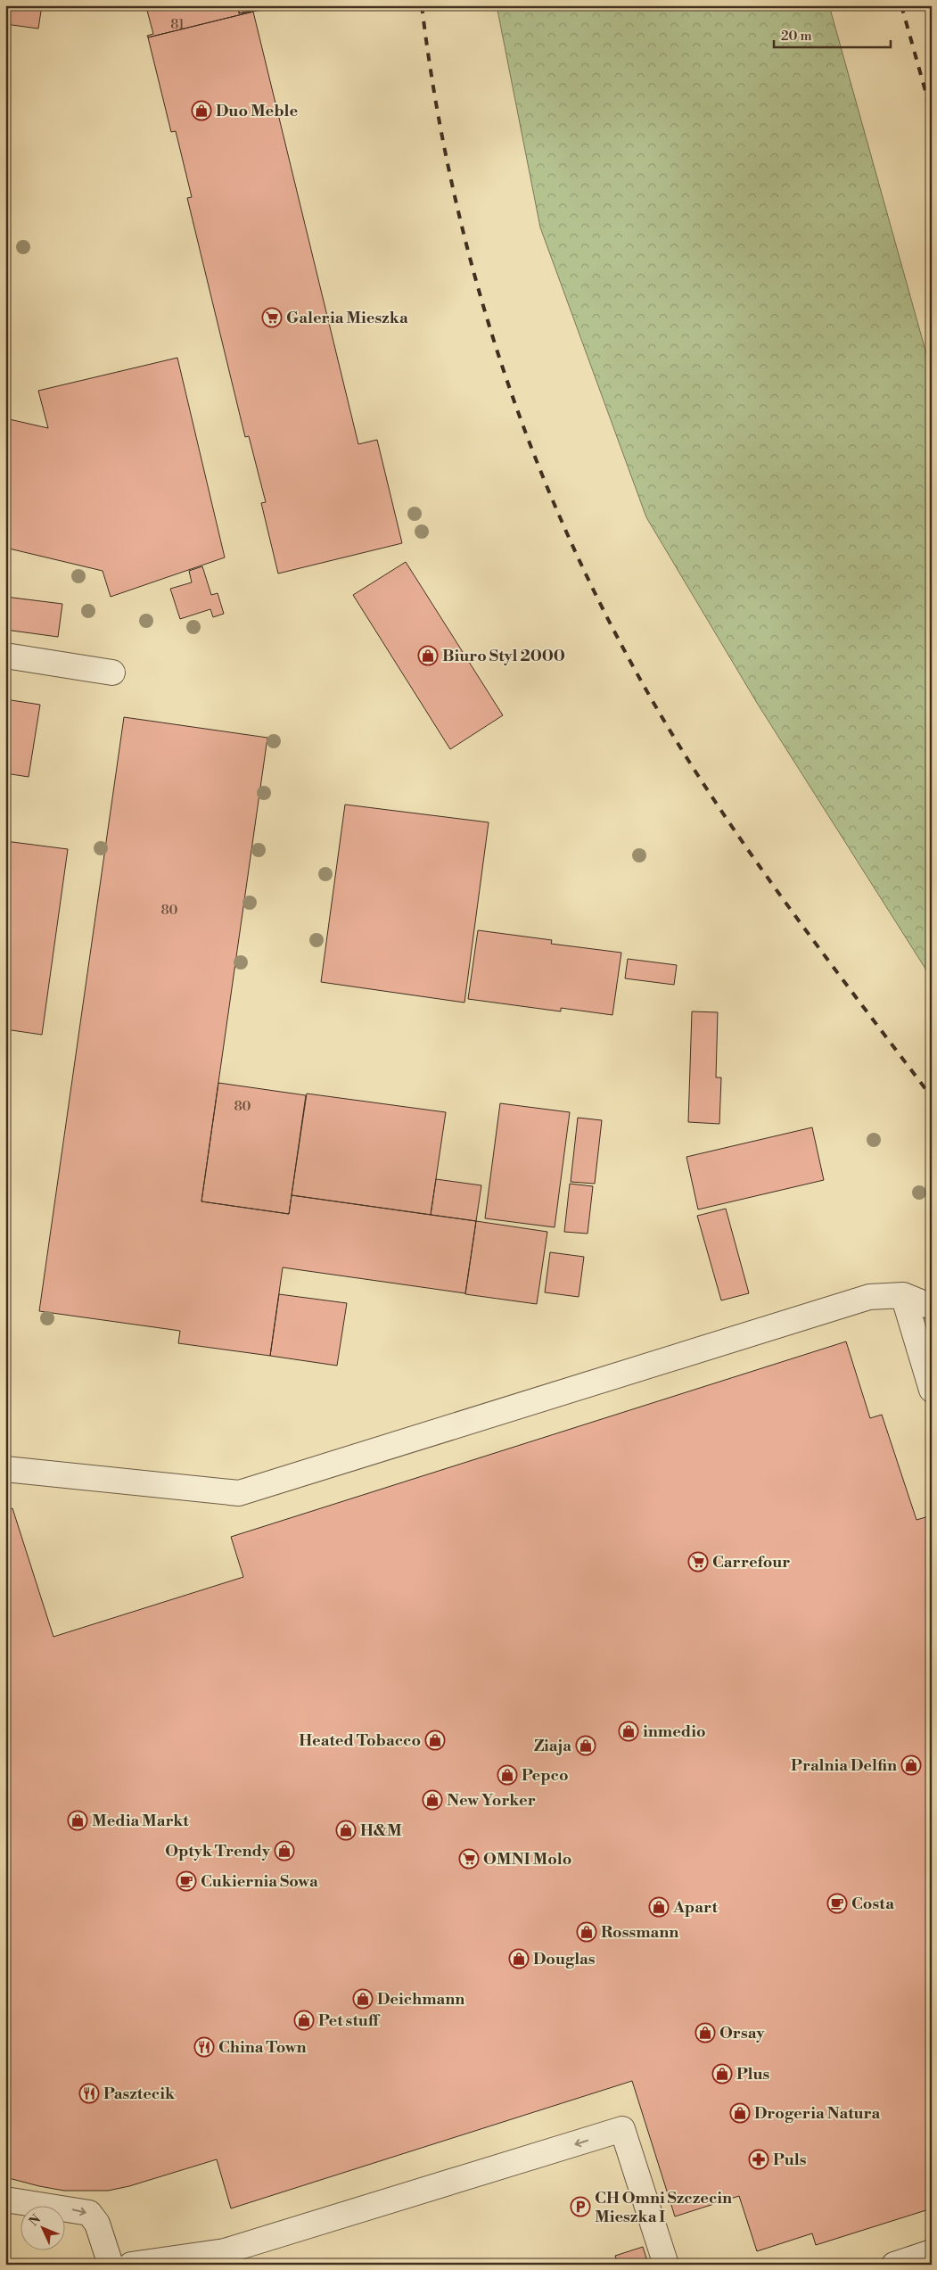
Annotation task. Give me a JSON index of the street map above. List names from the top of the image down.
{
  "places": {
    "shop": [
      "Duo Meble",
      "Biuro Styl 2000",
      "inmedio",
      "Heated Tobacco",
      "Ziaja",
      "Pralnia Delfin",
      "Pepco",
      "New Yorker",
      "Media Markt",
      "H&M",
      "Optyk Trendy",
      "Apart",
      "Rossmann",
      "Douglas",
      "Deichmann",
      "Pet stuff",
      "Orsay",
      "Plus",
      "Drogeria Natura"
    ],
    "supermarket": ["Galeria Mieszka", "Carrefour", "OMNI Molo"],
    "cafe": ["Cukiernia Sowa", "Costa"],
    "restaurant": ["China Town", "Pasztecik"],
    "pharmacy": ["Puls"],
    "parking": ["CH Omni Szczecin Mieszka I"]
  },
  "house_numbers": ["81", "80", "80"],
  "scale_bar": "20 m",
  "north": "top left"
}
